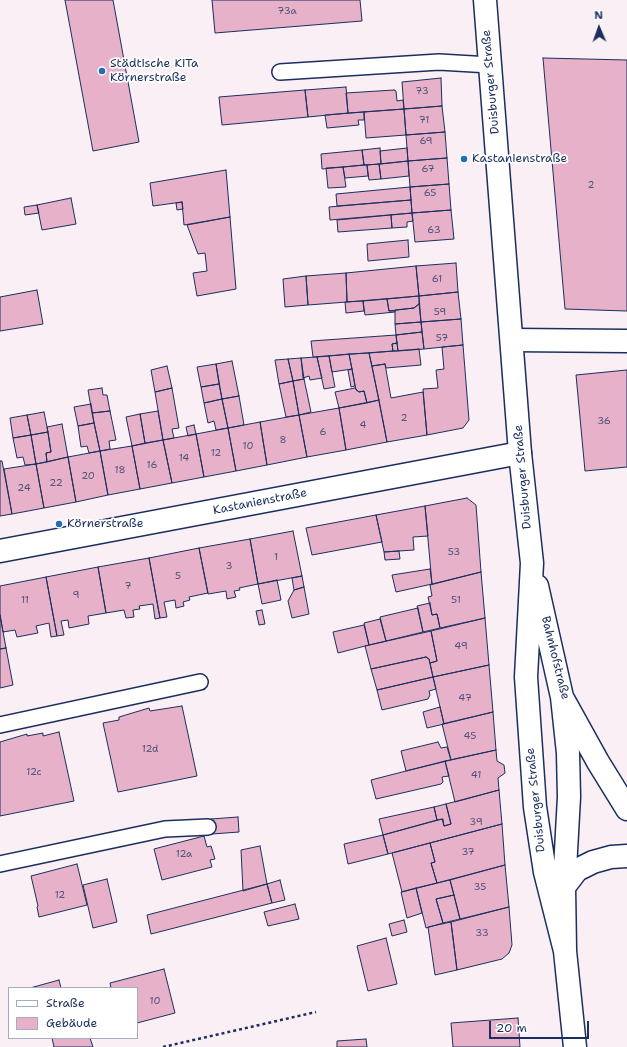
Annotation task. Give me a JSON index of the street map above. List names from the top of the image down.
{
  "streets": {
    "main road": ["Duisburger Straße", "Kastanienstraße", "Bahnhofstraße"]
  },
  "crossings": [
    ["Duisburger Straße", "Kastanienstraße"],
    ["Duisburger Straße", "Bahnhofstraße"]
  ],
  "places": ["Städtische KiTa Körnerstraße", "Kastanienstraße", "Körnerstraße"],
  "house_numbers": [
    "73a",
    "73",
    "71",
    "69",
    "67",
    "2",
    "65",
    "63",
    "61",
    "59",
    "57",
    "2",
    "36",
    "4",
    "6",
    "8",
    "10",
    "12",
    "14",
    "16",
    "18",
    "20",
    "22",
    "24",
    "53",
    "1",
    "3",
    "5",
    "7",
    "9",
    "11",
    "51",
    "49",
    "47",
    "45",
    "12d",
    "12c",
    "41",
    "39",
    "37",
    "12a",
    "35",
    "12",
    "33",
    "10"
  ],
  "legend": ["Straße", "Gebäude"],
  "scale_bar": "20 m",
  "north": "top"
}
